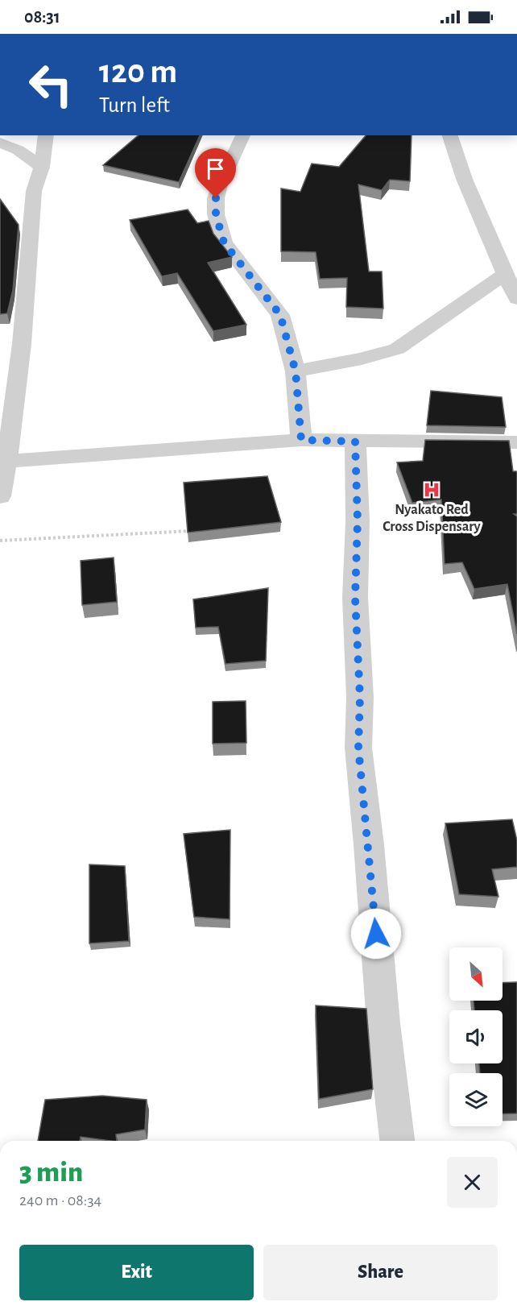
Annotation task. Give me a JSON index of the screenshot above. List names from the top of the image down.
{
  "places": {
    "hospital": ["Nyakato Red Cross Dispensary"]
  },
  "north": "bottom right",
  "page": {
    "status": "08:31",
    "turn": ["120 m", "Turn left"],
    "heading": ["3 min", "240 m · 08:34"],
    "buttons": ["Exit", "Share"]
  }
}
